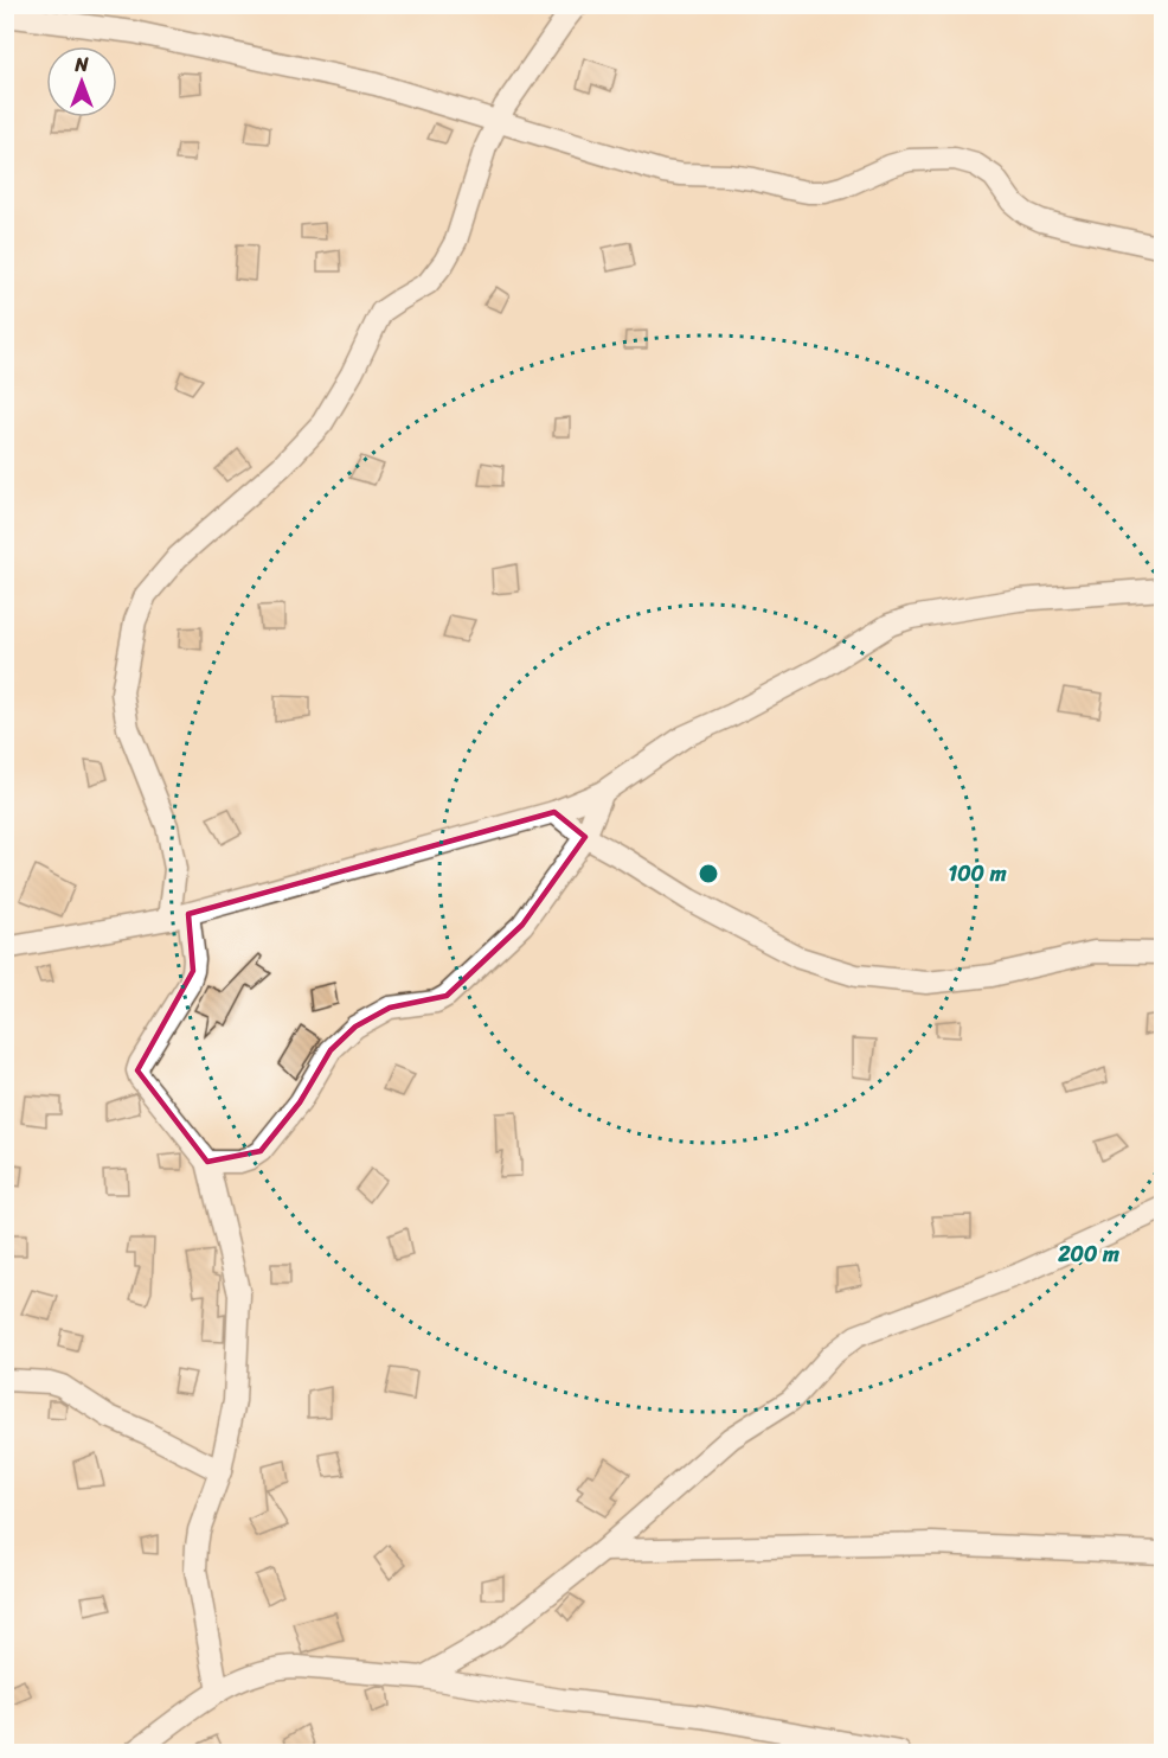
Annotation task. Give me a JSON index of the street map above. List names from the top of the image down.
{
  "north": "top",
  "rings": ["100 m", "200 m"]
}
